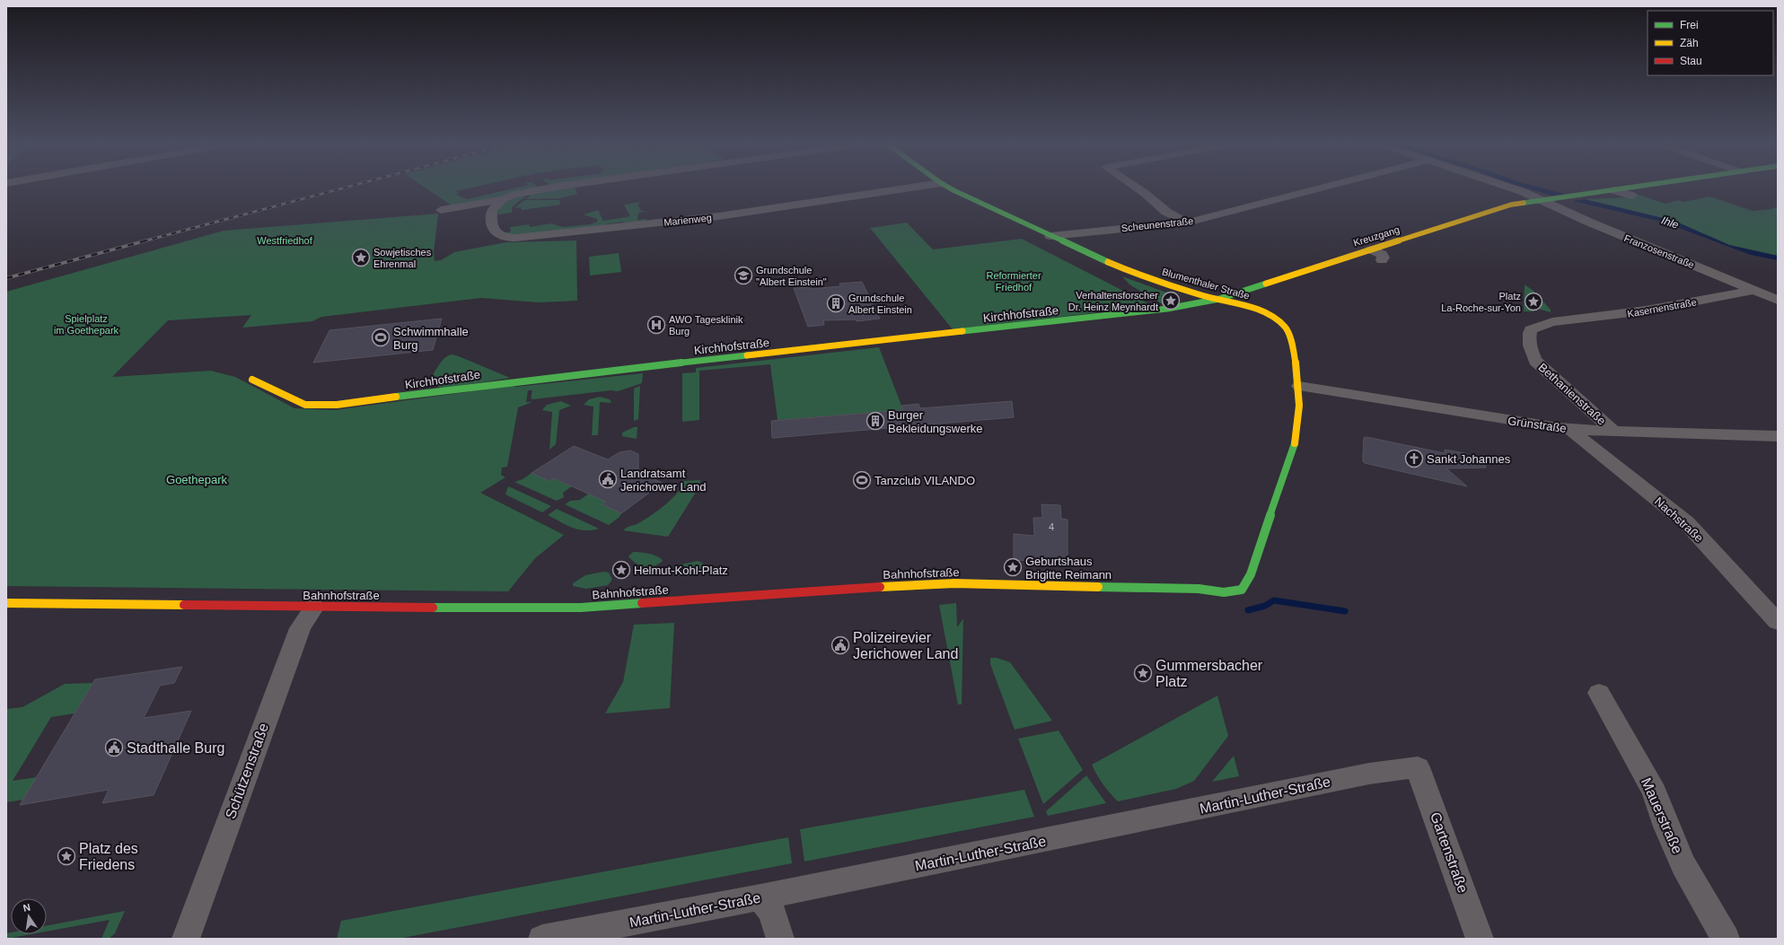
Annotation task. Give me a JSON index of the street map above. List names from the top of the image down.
{
  "streets": {
    "street": [
      "Marienweg",
      "Scheunenstraße",
      "Kreuzgang",
      "Franzosenstraße",
      "Blumenthaler Straße",
      "Kasernenstraße",
      "Kirchhofstraße",
      "Bethanienstraße",
      "Grünstraße",
      "Nachstraße",
      "Bahnhofstraße",
      "Schützenstraße",
      "Martin-Luther-Straße",
      "Mauerstraße",
      "Gartenstraße"
    ]
  },
  "crossings": [
    ["Scheunenstraße", "Blumenthaler Straße"],
    ["Kreuzgang", "Franzosenstraße"],
    ["Kreuzgang", "Blumenthaler Straße"],
    ["Kreuzgang", "Kirchhofstraße"],
    ["Franzosenstraße", "Kasernenstraße"],
    ["Blumenthaler Straße", "Kirchhofstraße"],
    ["Blumenthaler Straße", "Grünstraße"],
    ["Blumenthaler Straße", "Bahnhofstraße"],
    ["Kasernenstraße", "Bethanienstraße"],
    ["Bethanienstraße", "Grünstraße"],
    ["Grünstraße", "Nachstraße"],
    ["Bahnhofstraße", "Schützenstraße"],
    ["Martin-Luther-Straße", "Gartenstraße"]
  ],
  "water": ["Ihle"],
  "parks": [
    "Westfriedhof",
    "Reformierter Friedhof",
    "Spielplatz im Goethepark",
    "Goethepark"
  ],
  "places": {
    "place": [
      "Sowjetisches Ehrenmal",
      "Verhaltensforscher Dr. Heinz Meynhardt",
      "Platz La-Roche-sur-Yon",
      "Geburtshaus Brigitte Reimann",
      "Helmut-Kohl-Platz",
      "Gummersbacher Platz",
      "Platz des Friedens"
    ],
    "school or university": ["Grundschule \"Albert Einstein\""],
    "building": ["Grundschule Albert Einstein", "Burger Bekleidungswerke"],
    "hospital": ["AWO Tagesklinik Burg"],
    "sports": ["Schwimmhalle Burg", "Tanzclub VILANDO"],
    "church": ["Sankt Johannes"],
    "public building": ["Landratsamt Jerichower Land", "Polizeirevier Jerichower Land", "Stadthalle Burg"]
  },
  "house_numbers": ["4"],
  "legend": ["Frei", "Zäh", "Stau"],
  "north": "top"
}
